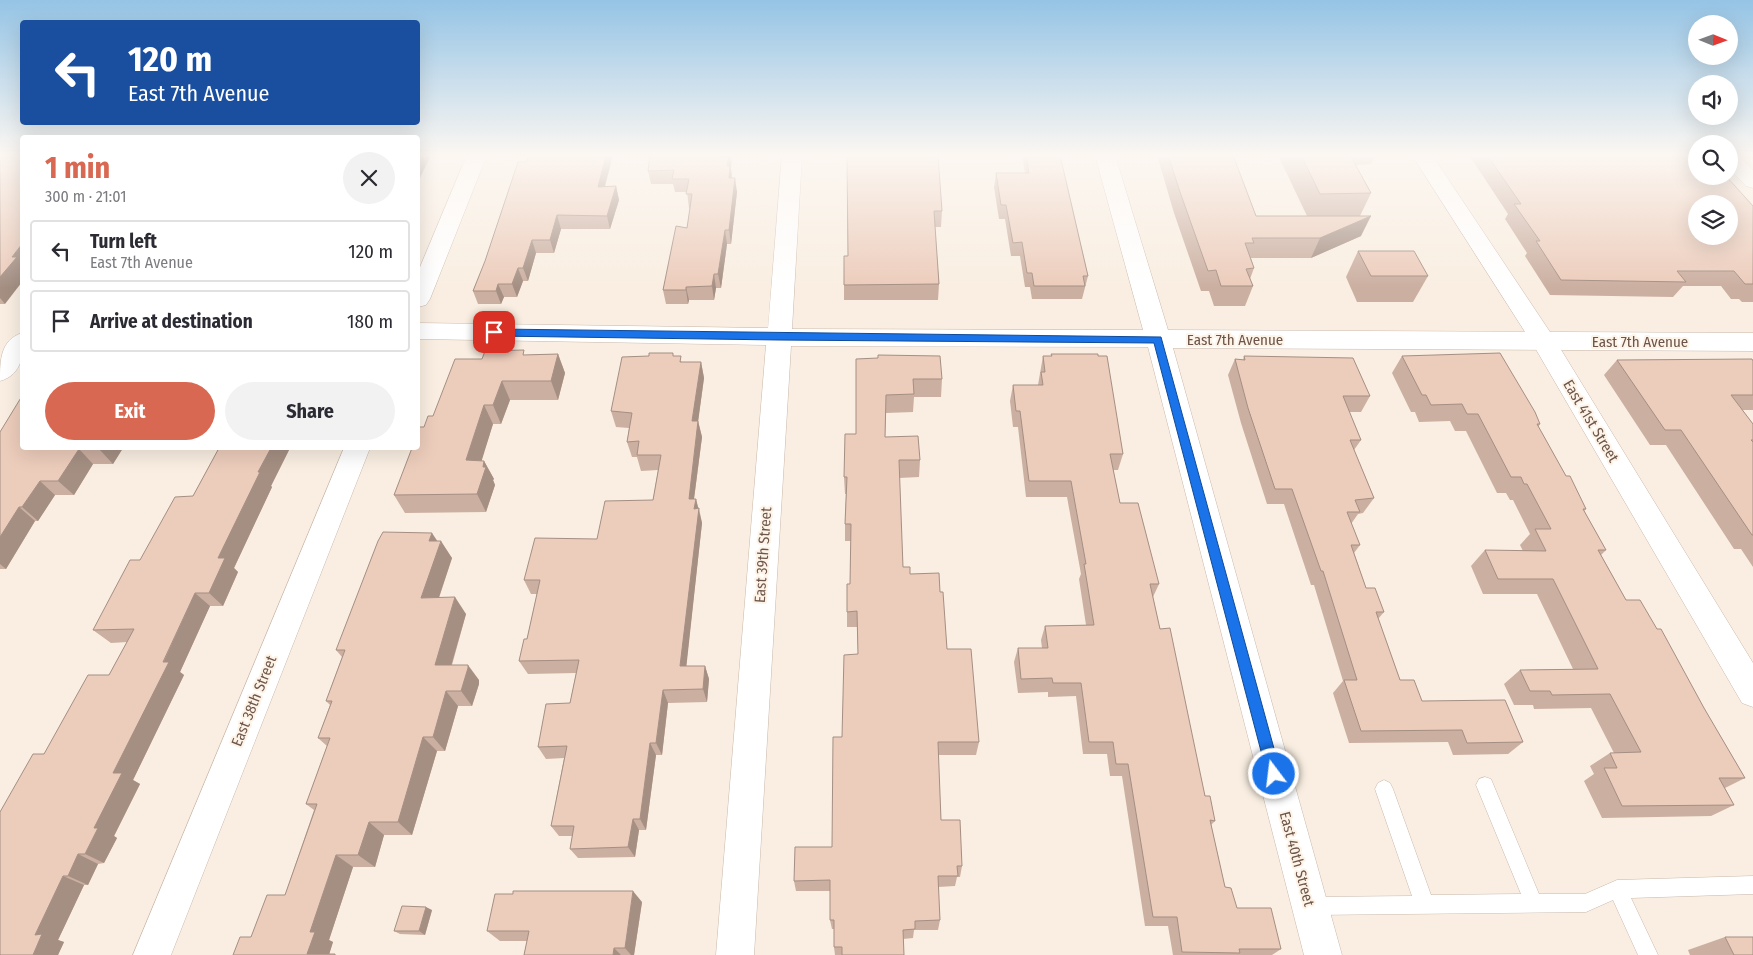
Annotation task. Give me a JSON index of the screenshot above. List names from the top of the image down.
{
  "streets": {
    "street": [
      "East 7th Avenue",
      "East 41st Street",
      "East 39th Street",
      "East 38th Street",
      "East 40th Street"
    ]
  },
  "crossings": [
    ["East 7th Avenue", "East 41st Street"],
    ["East 7th Avenue", "East 39th Street"],
    ["East 7th Avenue", "East 40th Street"]
  ],
  "north": "right",
  "page": {
    "turn": ["120 m", "East 7th Avenue"],
    "heading": ["1 min", "300 m · 21:01"],
    "list": [
      {
        "name": "Turn left",
        "note": "East 7th Avenue",
        "value": "120 m"
      },
      {
        "name": "Arrive at destination",
        "value": "180 m"
      }
    ],
    "buttons": ["Exit", "Share"]
  }
}
